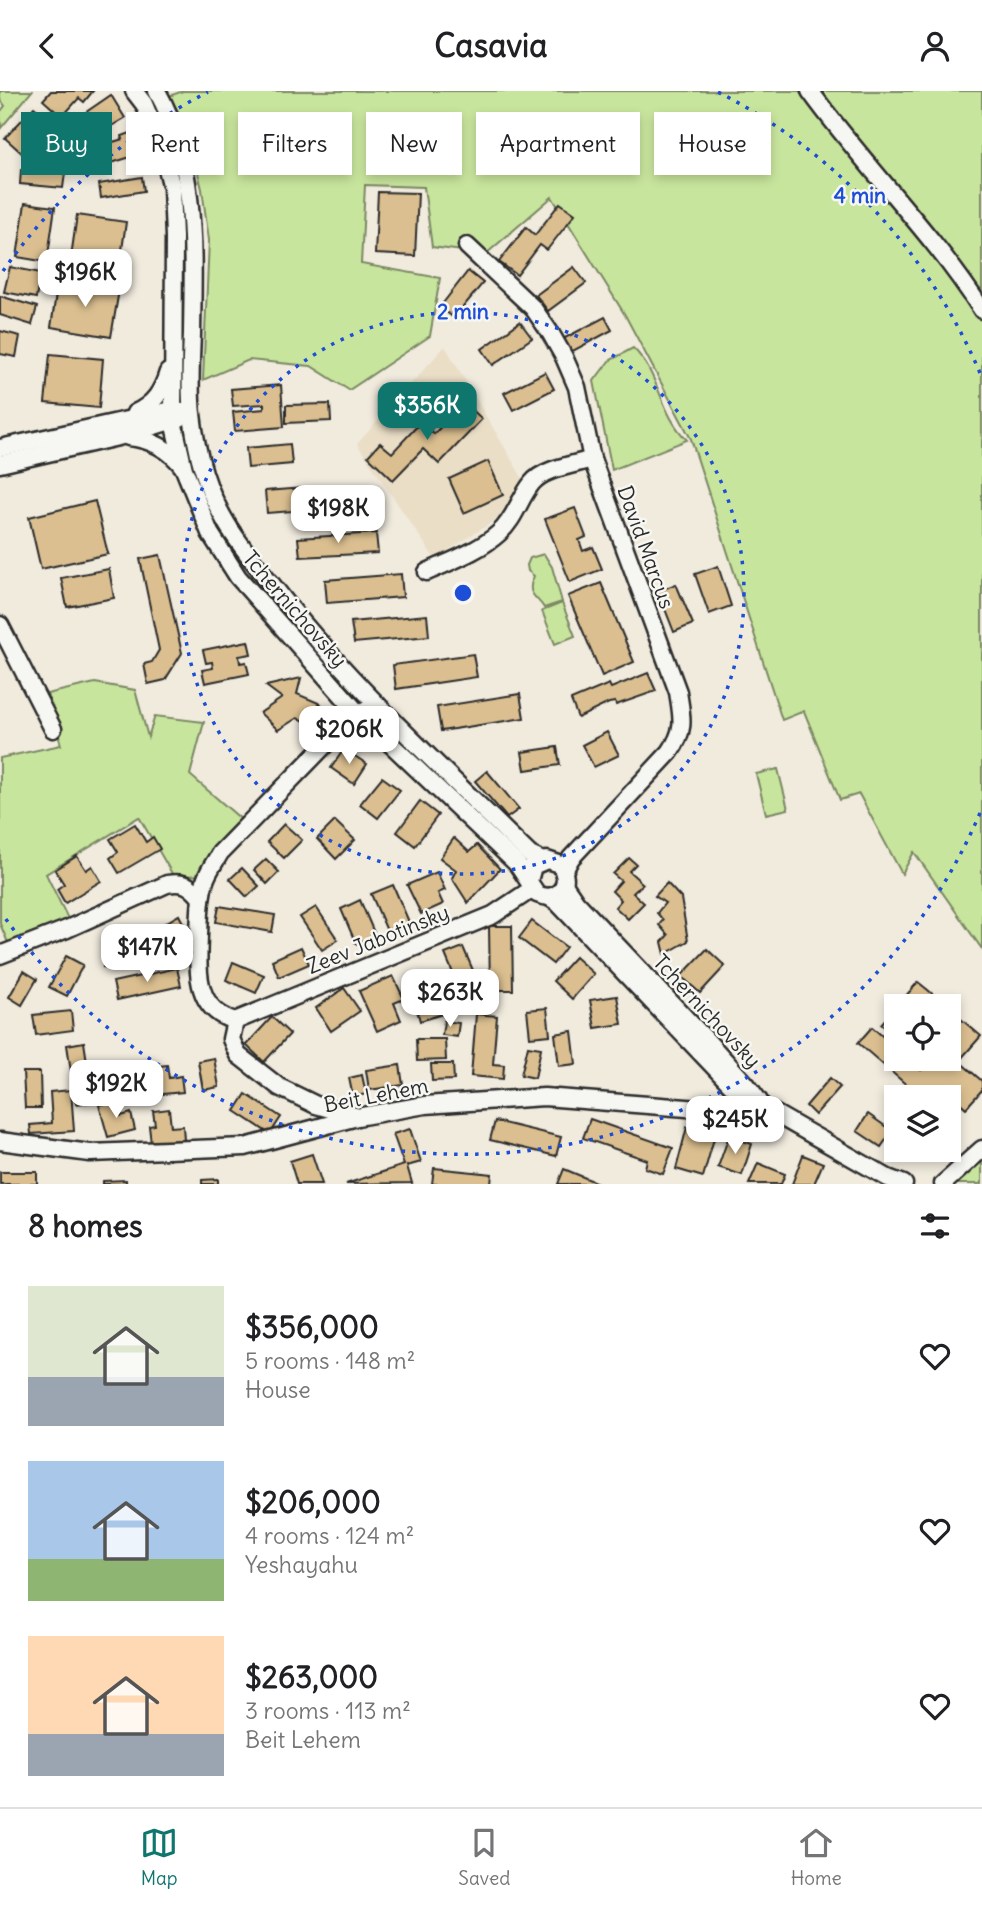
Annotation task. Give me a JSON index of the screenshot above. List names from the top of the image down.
{
  "streets": {
    "street": [
      "David Marcus",
      "Tchernichovsky",
      "Zeev Jabotinsky",
      "Beit Lehem"
    ]
  },
  "crossings": [
    ["David Marcus", "Tchernichovsky"],
    ["Tchernichovsky", "Zeev Jabotinsky"],
    ["Tchernichovsky", "Beit Lehem"]
  ],
  "page": {
    "header": "Casavia",
    "chip": [
      "Buy",
      "Rent",
      "Filters",
      "New",
      "Apartment",
      "House"
    ],
    "price": [
      "$196K",
      "$356K",
      "$198K",
      "$206K",
      "$147K",
      "$263K",
      "$192K",
      "$245K"
    ],
    "heading": "8 homes",
    "list": [
      {
        "name": "$356,000",
        "note": "5 rooms · 148 m² · House"
      },
      {
        "name": "$206,000",
        "note": "4 rooms · 124 m² · Yeshayahu"
      },
      {
        "name": "$263,000",
        "note": "3 rooms · 113 m² · Beit Lehem"
      }
    ],
    "tabs": ["Map", "Saved", "Home"]
  },
  "rings": ["4 min", "2 min"]
}
